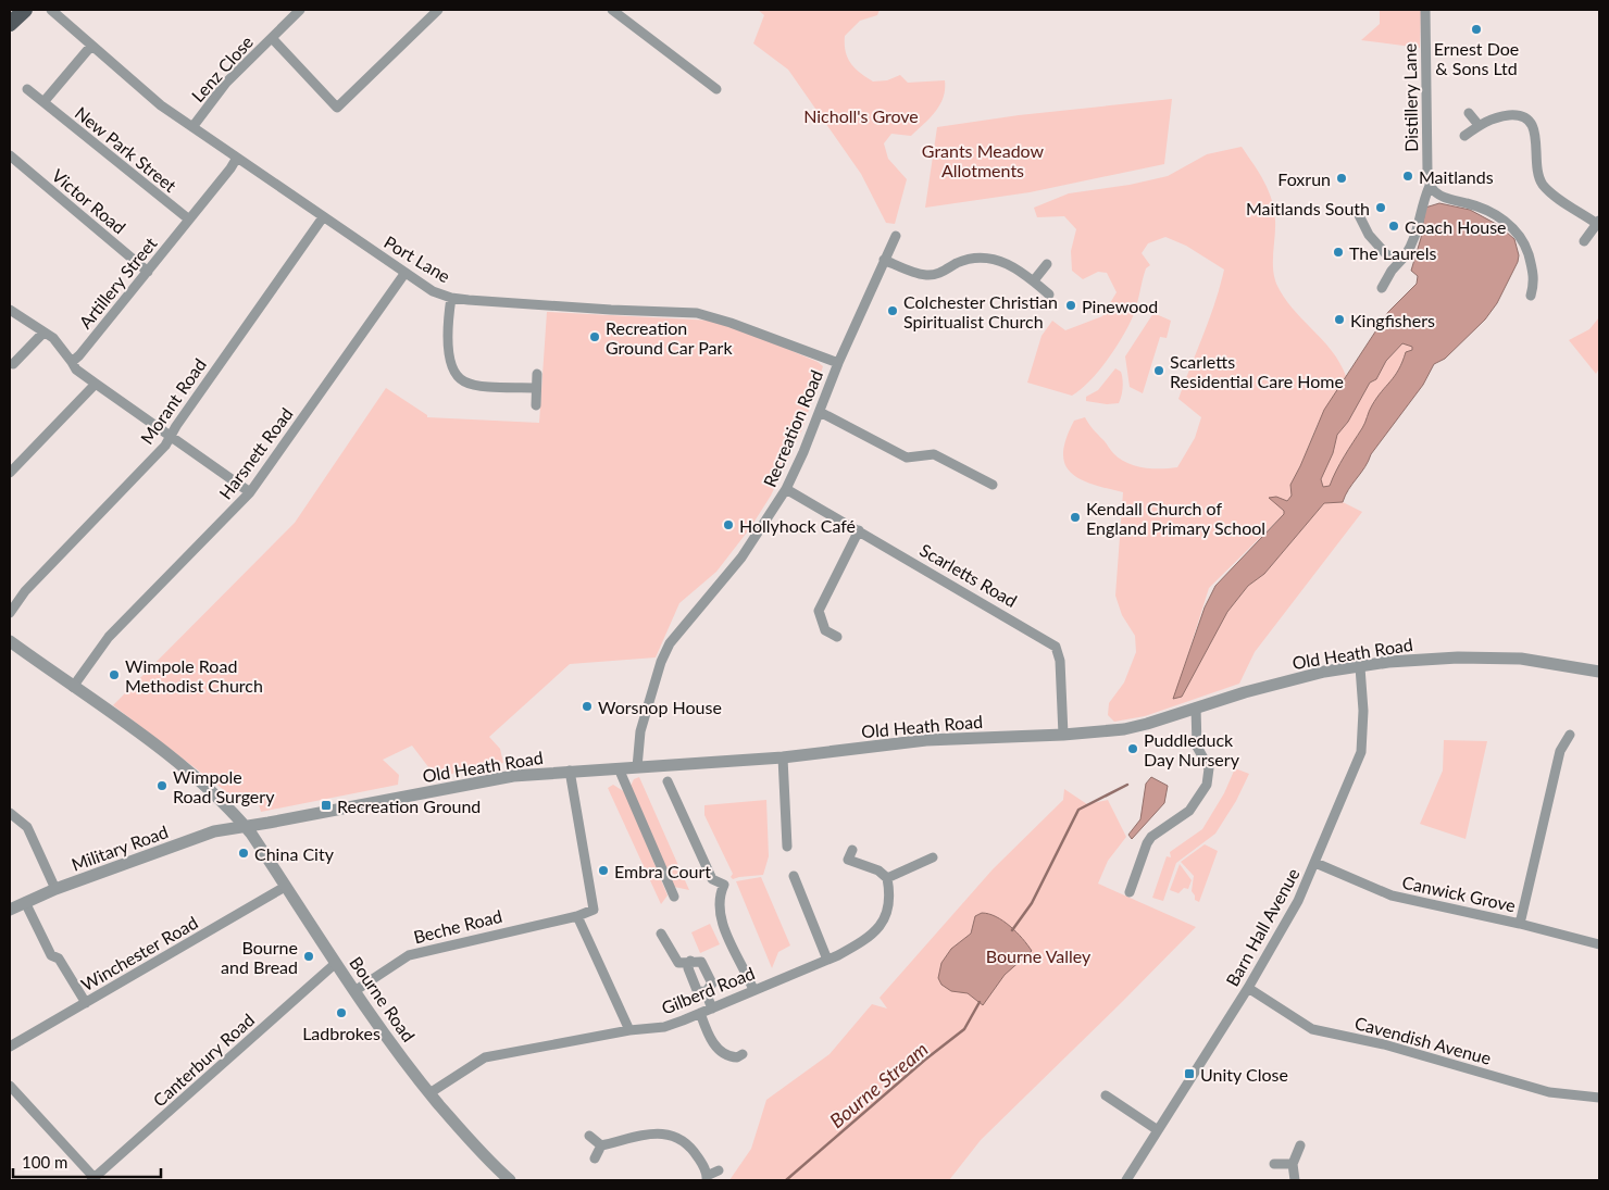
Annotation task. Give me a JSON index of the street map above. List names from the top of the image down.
{
  "streets": {
    "street": [
      "Lenz Close",
      "Distillery Lane",
      "New Park Street",
      "Victor Road",
      "Port Lane",
      "Artillery Street",
      "Morant Road",
      "Recreation Road",
      "Harsnett Road",
      "Scarletts Road",
      "Old Heath Road",
      "Military Road",
      "Canwick Grove",
      "Beche Road",
      "Barn Hall Avenue",
      "Winchester Road",
      "Gilberd Road",
      "Bourne Road",
      "Cavendish Avenue",
      "Canterbury Road"
    ]
  },
  "crossings": [
    ["Lenz Close", "Port Lane"],
    ["New Park Street", "Artillery Street"],
    ["Victor Road", "Artillery Street"],
    ["Port Lane", "Artillery Street"],
    ["Port Lane", "Morant Road"],
    ["Port Lane", "Recreation Road"],
    ["Port Lane", "Harsnett Road"],
    ["Recreation Road", "Scarletts Road"],
    ["Recreation Road", "Old Heath Road"],
    ["Harsnett Road", "Bourne Road"],
    ["Scarletts Road", "Old Heath Road"],
    ["Old Heath Road", "Military Road"],
    ["Old Heath Road", "Beche Road"],
    ["Old Heath Road", "Barn Hall Avenue"],
    ["Old Heath Road", "Bourne Road"],
    ["Military Road", "Bourne Road"],
    ["Canwick Grove", "Barn Hall Avenue"],
    ["Beche Road", "Bourne Road"],
    ["Barn Hall Avenue", "Cavendish Avenue"],
    ["Winchester Road", "Bourne Road"],
    ["Gilberd Road", "Bourne Road"],
    ["Bourne Road", "Canterbury Road"]
  ],
  "water": ["Bourne Stream"],
  "parks": ["Nicholl's Grove", "Grants Meadow Allotments", "Bourne Valley"],
  "places": {
    "other": [
      "Ernest Doe & Sons Ltd",
      "Maitlands",
      "Foxrun",
      "Maitlands South",
      "Coach House",
      "The Laurels",
      "Pinewood",
      "Colchester Christian Spiritualist Church",
      "Kingfishers",
      "Recreation Ground Car Park",
      "Scarletts Residential Care Home",
      "Kendall Church of England Primary School",
      "Hollyhock Café",
      "Wimpole Road Methodist Church",
      "Worsnop House",
      "Puddleduck Day Nursery",
      "Wimpole Road Surgery",
      "China City",
      "Embra Court",
      "Bourne and Bread",
      "Ladbrokes"
    ],
    "transit": ["Recreation Ground", "Unity Close"]
  },
  "scale_bar": "100 m"
}
